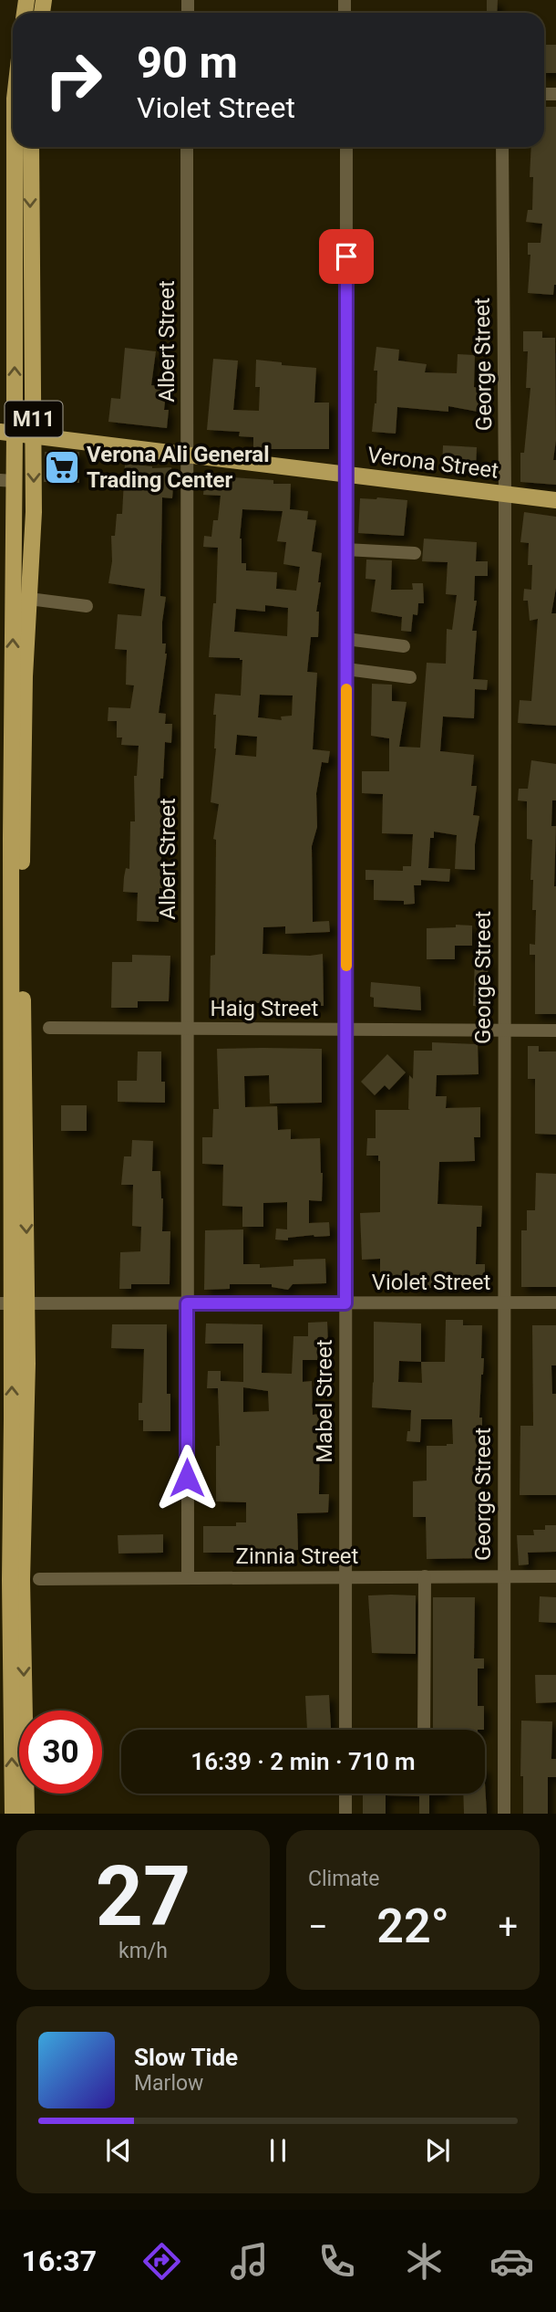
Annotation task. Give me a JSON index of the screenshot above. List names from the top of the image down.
{
  "streets": {
    "main road": ["M11", "Verona Street"],
    "street": [
      "Albert Street",
      "George Street",
      "Haig Street",
      "Violet Street",
      "Mabel Street",
      "Zinnia Street"
    ]
  },
  "crossings": [
    ["Albert Street", "Verona Street"],
    ["Albert Street", "Haig Street"],
    ["Albert Street", "Violet Street"],
    ["Albert Street", "Zinnia Street"],
    ["George Street", "Verona Street"],
    ["George Street", "Haig Street"],
    ["George Street", "Violet Street"],
    ["George Street", "Zinnia Street"],
    ["M11", "Verona Street"],
    ["M11", "Violet Street"],
    ["Verona Street", "Mabel Street"],
    ["Haig Street", "Mabel Street"],
    ["Violet Street", "Mabel Street"],
    ["Mabel Street", "Zinnia Street"]
  ],
  "places": {
    "supermarket": ["Verona Ali General Trading Center"]
  },
  "page": {
    "turn": ["90 m", "Violet Street"],
    "limit": "30",
    "trip": "16:39 · 2 min · 710 m",
    "tile": [
      ["27", "km/h"],
      "Climate"
    ],
    "heat": ["−", "22°", "+"],
    "song": ["Slow Tide", "Marlow"],
    "tabs": "16:37"
  }
}
